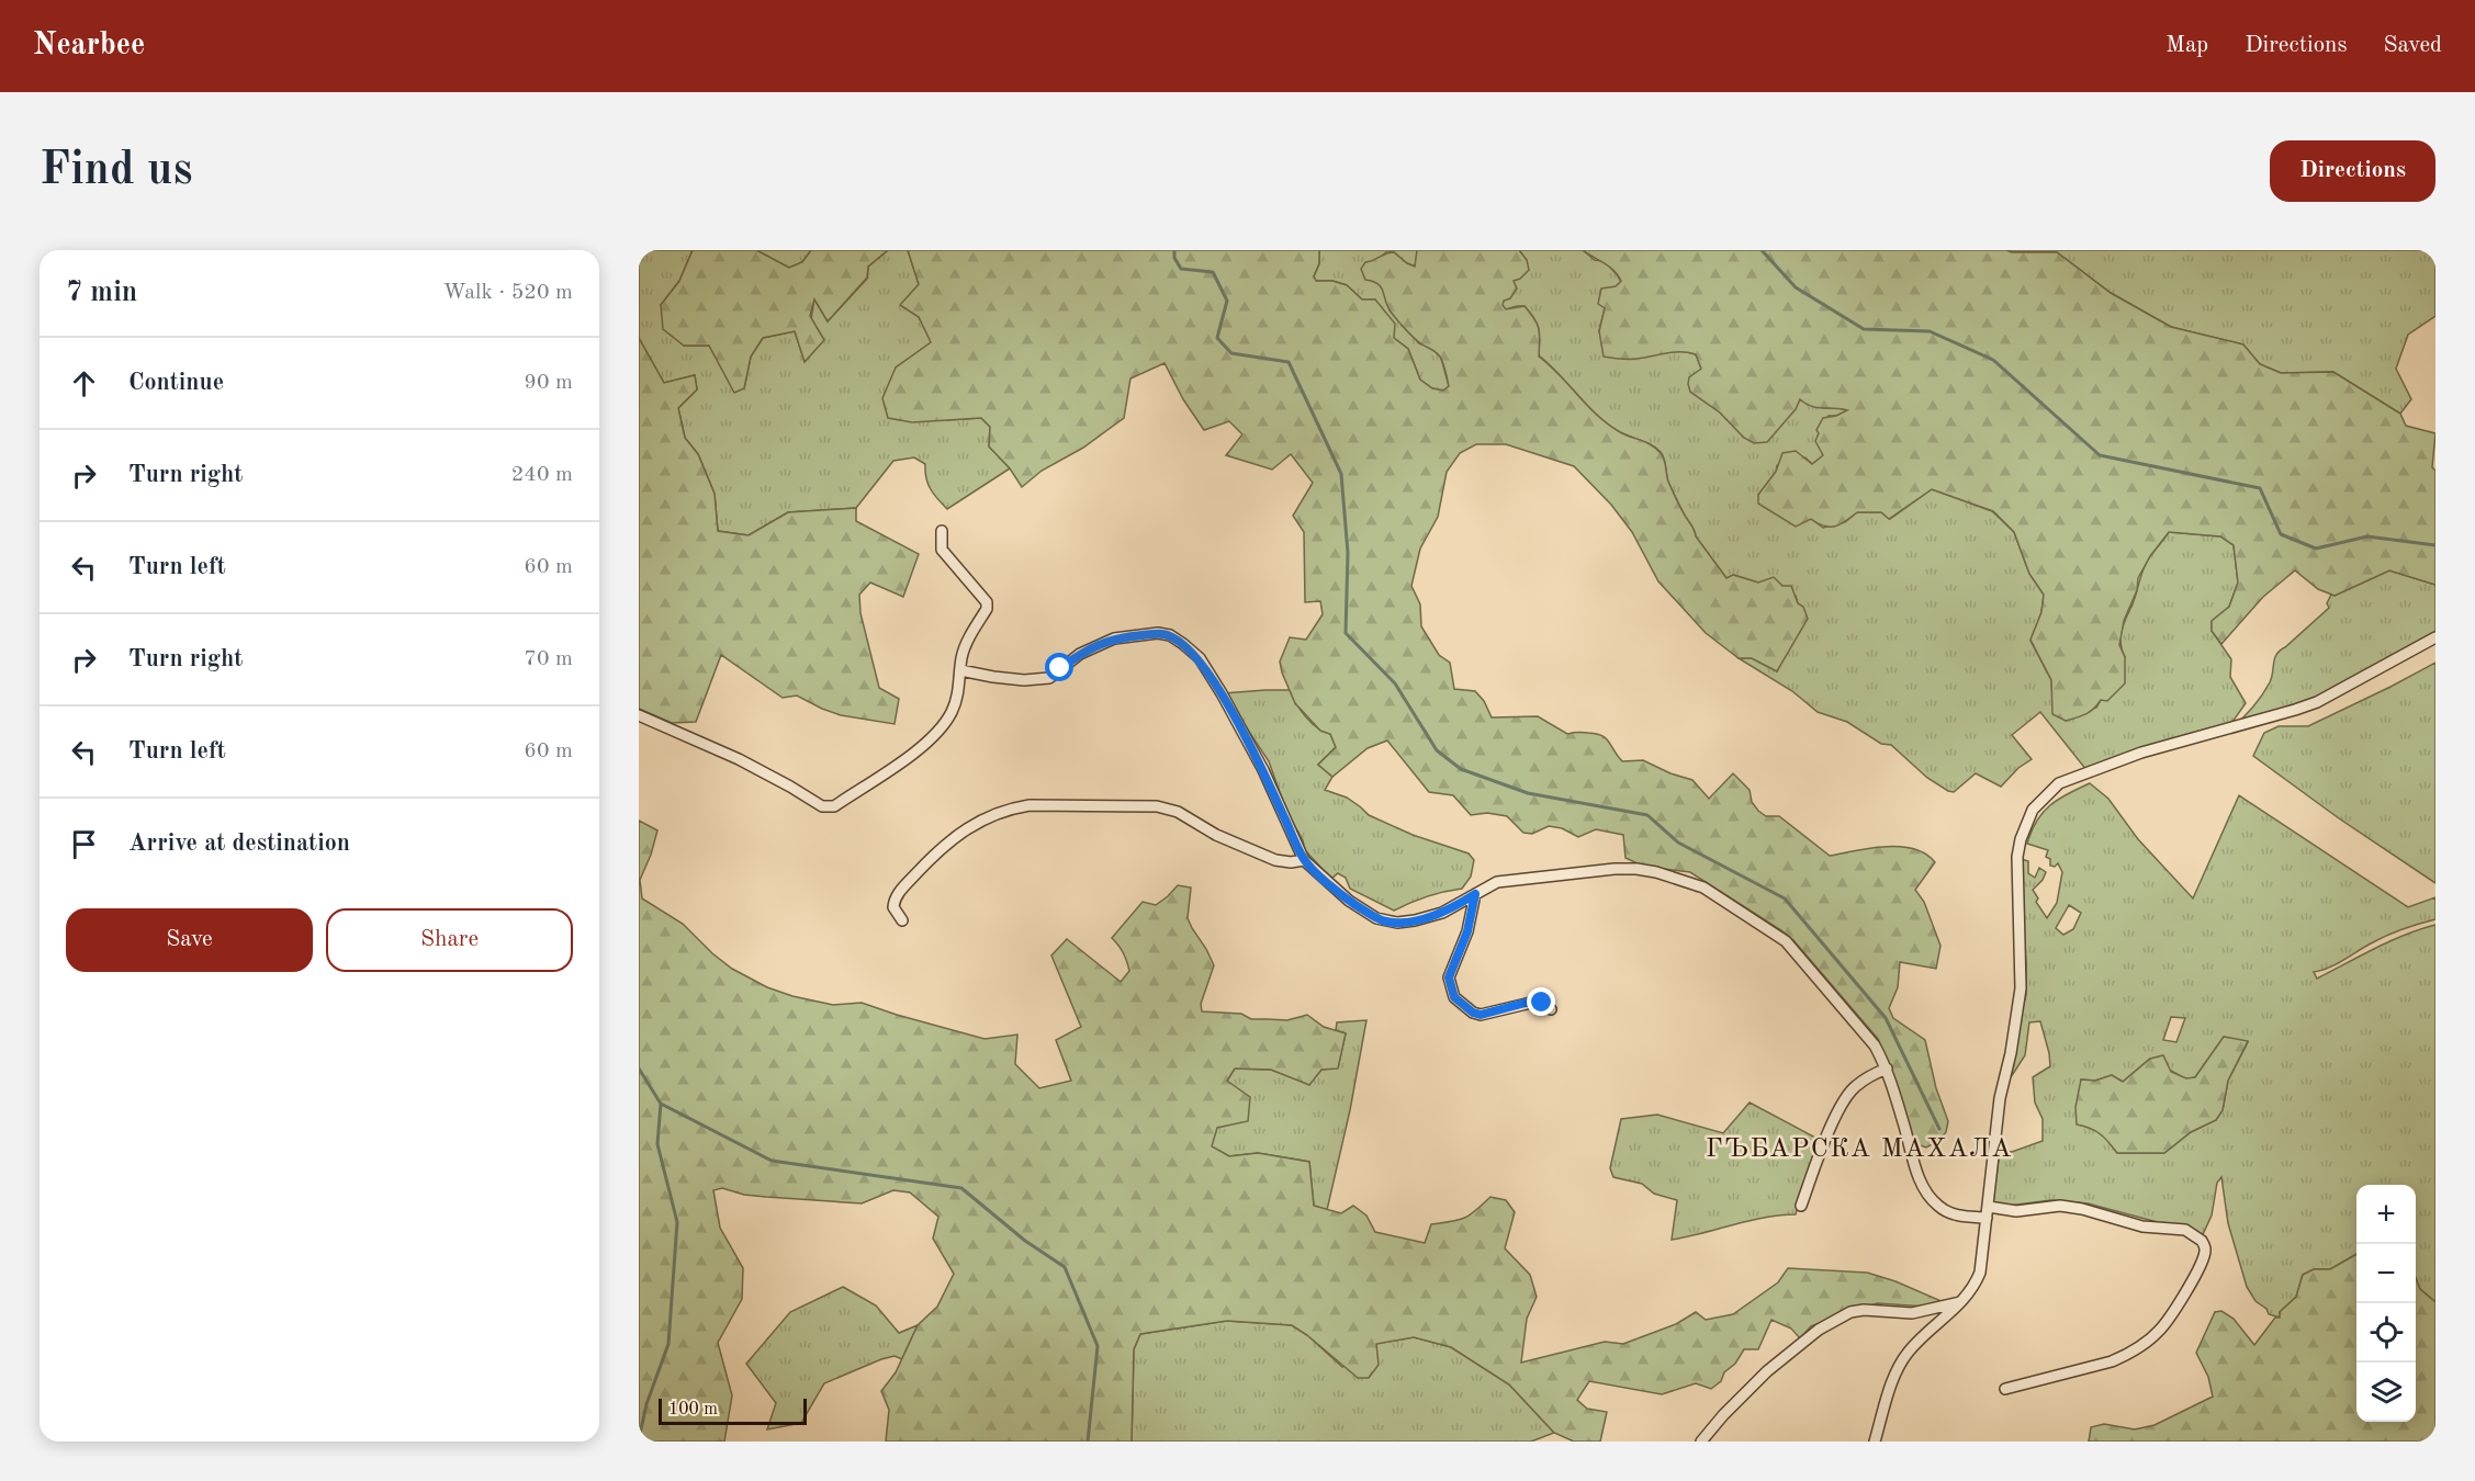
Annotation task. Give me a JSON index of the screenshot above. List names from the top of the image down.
{
  "districts": ["ГЪБАРСКА МАХАЛА"],
  "scale_bar": "100 m",
  "page": {
    "header": "Nearbee",
    "nav": ["Map", "Directions", "Saved"],
    "buttons": [
      "Directions",
      ["Save", "Share"]
    ],
    "title": "Find us",
    "heading": ["7 min", "Walk · 520 m"],
    "list": [
      ["Continue", "90 m"],
      ["Turn right", "240 m"],
      ["Turn left", "60 m"],
      ["Turn right", "70 m"],
      ["Turn left", "60 m"],
      "Arrive at destination"
    ],
    "map_buttons": ["+", "−"],
    "scale": "100 m"
  }
}
